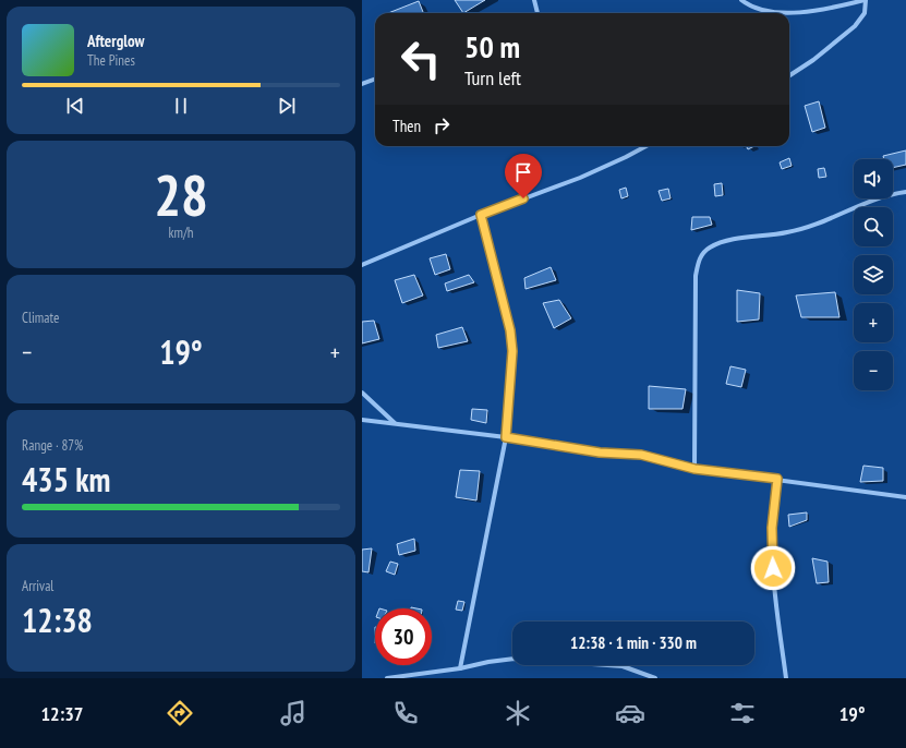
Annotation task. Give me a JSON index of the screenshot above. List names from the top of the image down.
{
  "page": {
    "turn": ["50 m", "Turn left"],
    "song": ["Afterglow", "The Pines"],
    "then": "Then",
    "tile": [
      ["28", "km/h"],
      "Climate",
      ["Range · 87%", "435 km"],
      ["Arrival", "12:38"]
    ],
    "map_buttons": ["+", "−"],
    "heat": ["−", "19°", "+"],
    "limit": "30",
    "trip": "12:38 · 1 min · 330 m",
    "tabs": ["12:37", "19°"]
  }
}
